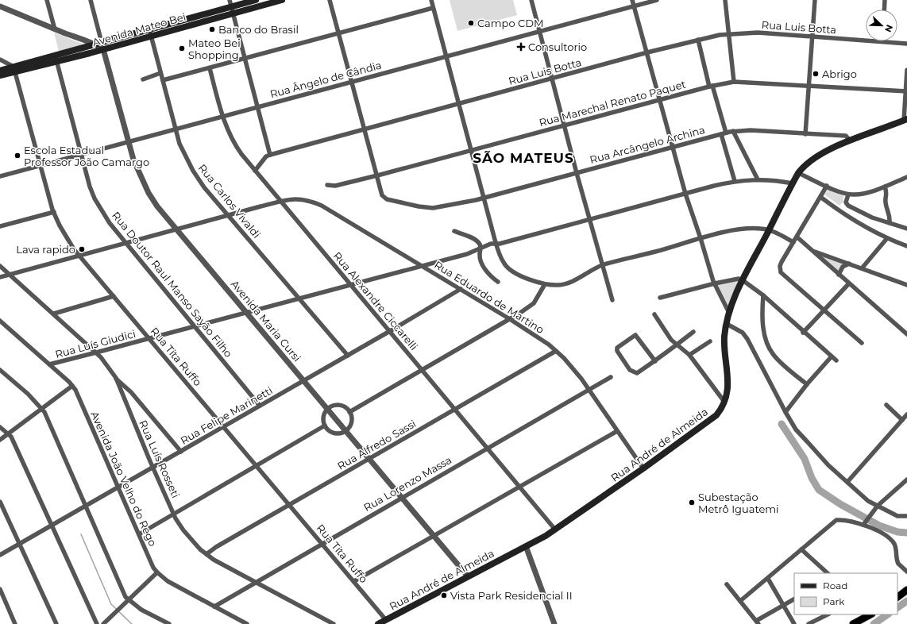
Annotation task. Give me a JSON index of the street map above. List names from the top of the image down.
{
  "streets": {
    "main road": ["Avenida Mateo Bei", "Rua André de Almeida"],
    "street": [
      "Rua Luis Botta",
      "Rua Ângelo de Cândia",
      "Rua Marechal Renato Paquet",
      "Rua Arcângelo Archina",
      "Rua Carlos Vivaldi",
      "Rua Doutor Raul Manso Sayão Filho",
      "Rua Eduardo de Martino",
      "Rua Alexandre Ciccarelli",
      "Avenida Maria Cursi",
      "Rua Luís Giudici",
      "Rua Tita Ruffo",
      "Rua Felipe Marinetti",
      "Rua Alfredo Sassi",
      "Rua Luís Rosseti",
      "Avenida João Velho do Rego",
      "Rua Lorenzo Massa"
    ]
  },
  "crossings": [
    ["Rua Luis Botta", "Rua Alexandre Ciccarelli"],
    ["Avenida Mateo Bei", "Rua Carlos Vivaldi"],
    ["Avenida Mateo Bei", "Rua Doutor Raul Manso Sayão Filho"],
    ["Avenida Mateo Bei", "Avenida Maria Cursi"],
    ["Avenida Mateo Bei", "Rua Tita Ruffo"],
    ["Rua Ângelo de Cândia", "Rua Carlos Vivaldi"],
    ["Rua Ângelo de Cândia", "Rua Doutor Raul Manso Sayão Filho"],
    ["Rua Ângelo de Cândia", "Rua Alexandre Ciccarelli"],
    ["Rua Ângelo de Cândia", "Avenida Maria Cursi"],
    ["Rua Ângelo de Cândia", "Rua Tita Ruffo"],
    ["Rua Marechal Renato Paquet", "Rua Arcângelo Archina"],
    ["Rua Arcângelo Archina", "Rua André de Almeida"],
    ["Rua Carlos Vivaldi", "Rua Eduardo de Martino"],
    ["Rua Carlos Vivaldi", "Rua Luís Giudici"],
    ["Rua Carlos Vivaldi", "Rua Felipe Marinetti"],
    ["Rua Doutor Raul Manso Sayão Filho", "Rua Eduardo de Martino"],
    ["Rua Doutor Raul Manso Sayão Filho", "Rua Luís Giudici"],
    ["Rua Doutor Raul Manso Sayão Filho", "Rua Felipe Marinetti"],
    ["Rua Eduardo de Martino", "Rua Alexandre Ciccarelli"],
    ["Rua Eduardo de Martino", "Avenida Maria Cursi"],
    ["Rua Eduardo de Martino", "Rua Luís Giudici"],
    ["Rua Eduardo de Martino", "Rua Tita Ruffo"],
    ["Rua Eduardo de Martino", "Rua Felipe Marinetti"],
    ["Rua Eduardo de Martino", "Rua Alfredo Sassi"],
    ["Rua Eduardo de Martino", "Rua André de Almeida"],
    ["Rua Eduardo de Martino", "Rua Luís Rosseti"],
    ["Rua Eduardo de Martino", "Rua Lorenzo Massa"],
    ["Rua Alexandre Ciccarelli", "Rua Luís Giudici"],
    ["Rua Alexandre Ciccarelli", "Rua Felipe Marinetti"],
    ["Rua Alexandre Ciccarelli", "Rua Alfredo Sassi"],
    ["Rua Alexandre Ciccarelli", "Rua André de Almeida"],
    ["Rua Alexandre Ciccarelli", "Rua Lorenzo Massa"],
    ["Avenida Maria Cursi", "Rua Luís Giudici"],
    ["Avenida Maria Cursi", "Rua Felipe Marinetti"],
    ["Avenida Maria Cursi", "Rua Alfredo Sassi"],
    ["Avenida Maria Cursi", "Rua André de Almeida"],
    ["Avenida Maria Cursi", "Rua Lorenzo Massa"],
    ["Rua Luís Giudici", "Rua Tita Ruffo"],
    ["Rua Luís Giudici", "Rua André de Almeida"],
    ["Rua Luís Giudici", "Rua Luís Rosseti"],
    ["Rua Luís Giudici", "Avenida João Velho do Rego"],
    ["Rua Tita Ruffo", "Rua Felipe Marinetti"],
    ["Rua Tita Ruffo", "Rua Alfredo Sassi"],
    ["Rua Tita Ruffo", "Rua André de Almeida"],
    ["Rua Tita Ruffo", "Rua Lorenzo Massa"],
    ["Rua Felipe Marinetti", "Rua Luís Rosseti"],
    ["Rua Felipe Marinetti", "Avenida João Velho do Rego"],
    ["Rua Alfredo Sassi", "Rua Luís Rosseti"],
    ["Rua Luís Rosseti", "Rua Lorenzo Massa"],
    ["Avenida João Velho do Rego", "Rua Lorenzo Massa"]
  ],
  "districts": ["SÃO MATEUS"],
  "places": {
    "other": [
      "Campo CDM",
      "Banco do Brasil",
      "Mateo Bei Shopping",
      "Abrigo",
      "Escola Estadual Professor João Camargo",
      "Lava rapido",
      "Subestação Metrô Iguatemi",
      "Vista Park Residencial II"
    ],
    "health": ["Consultorio"]
  },
  "legend": ["Road", "Park"],
  "north": "bottom right"
}
